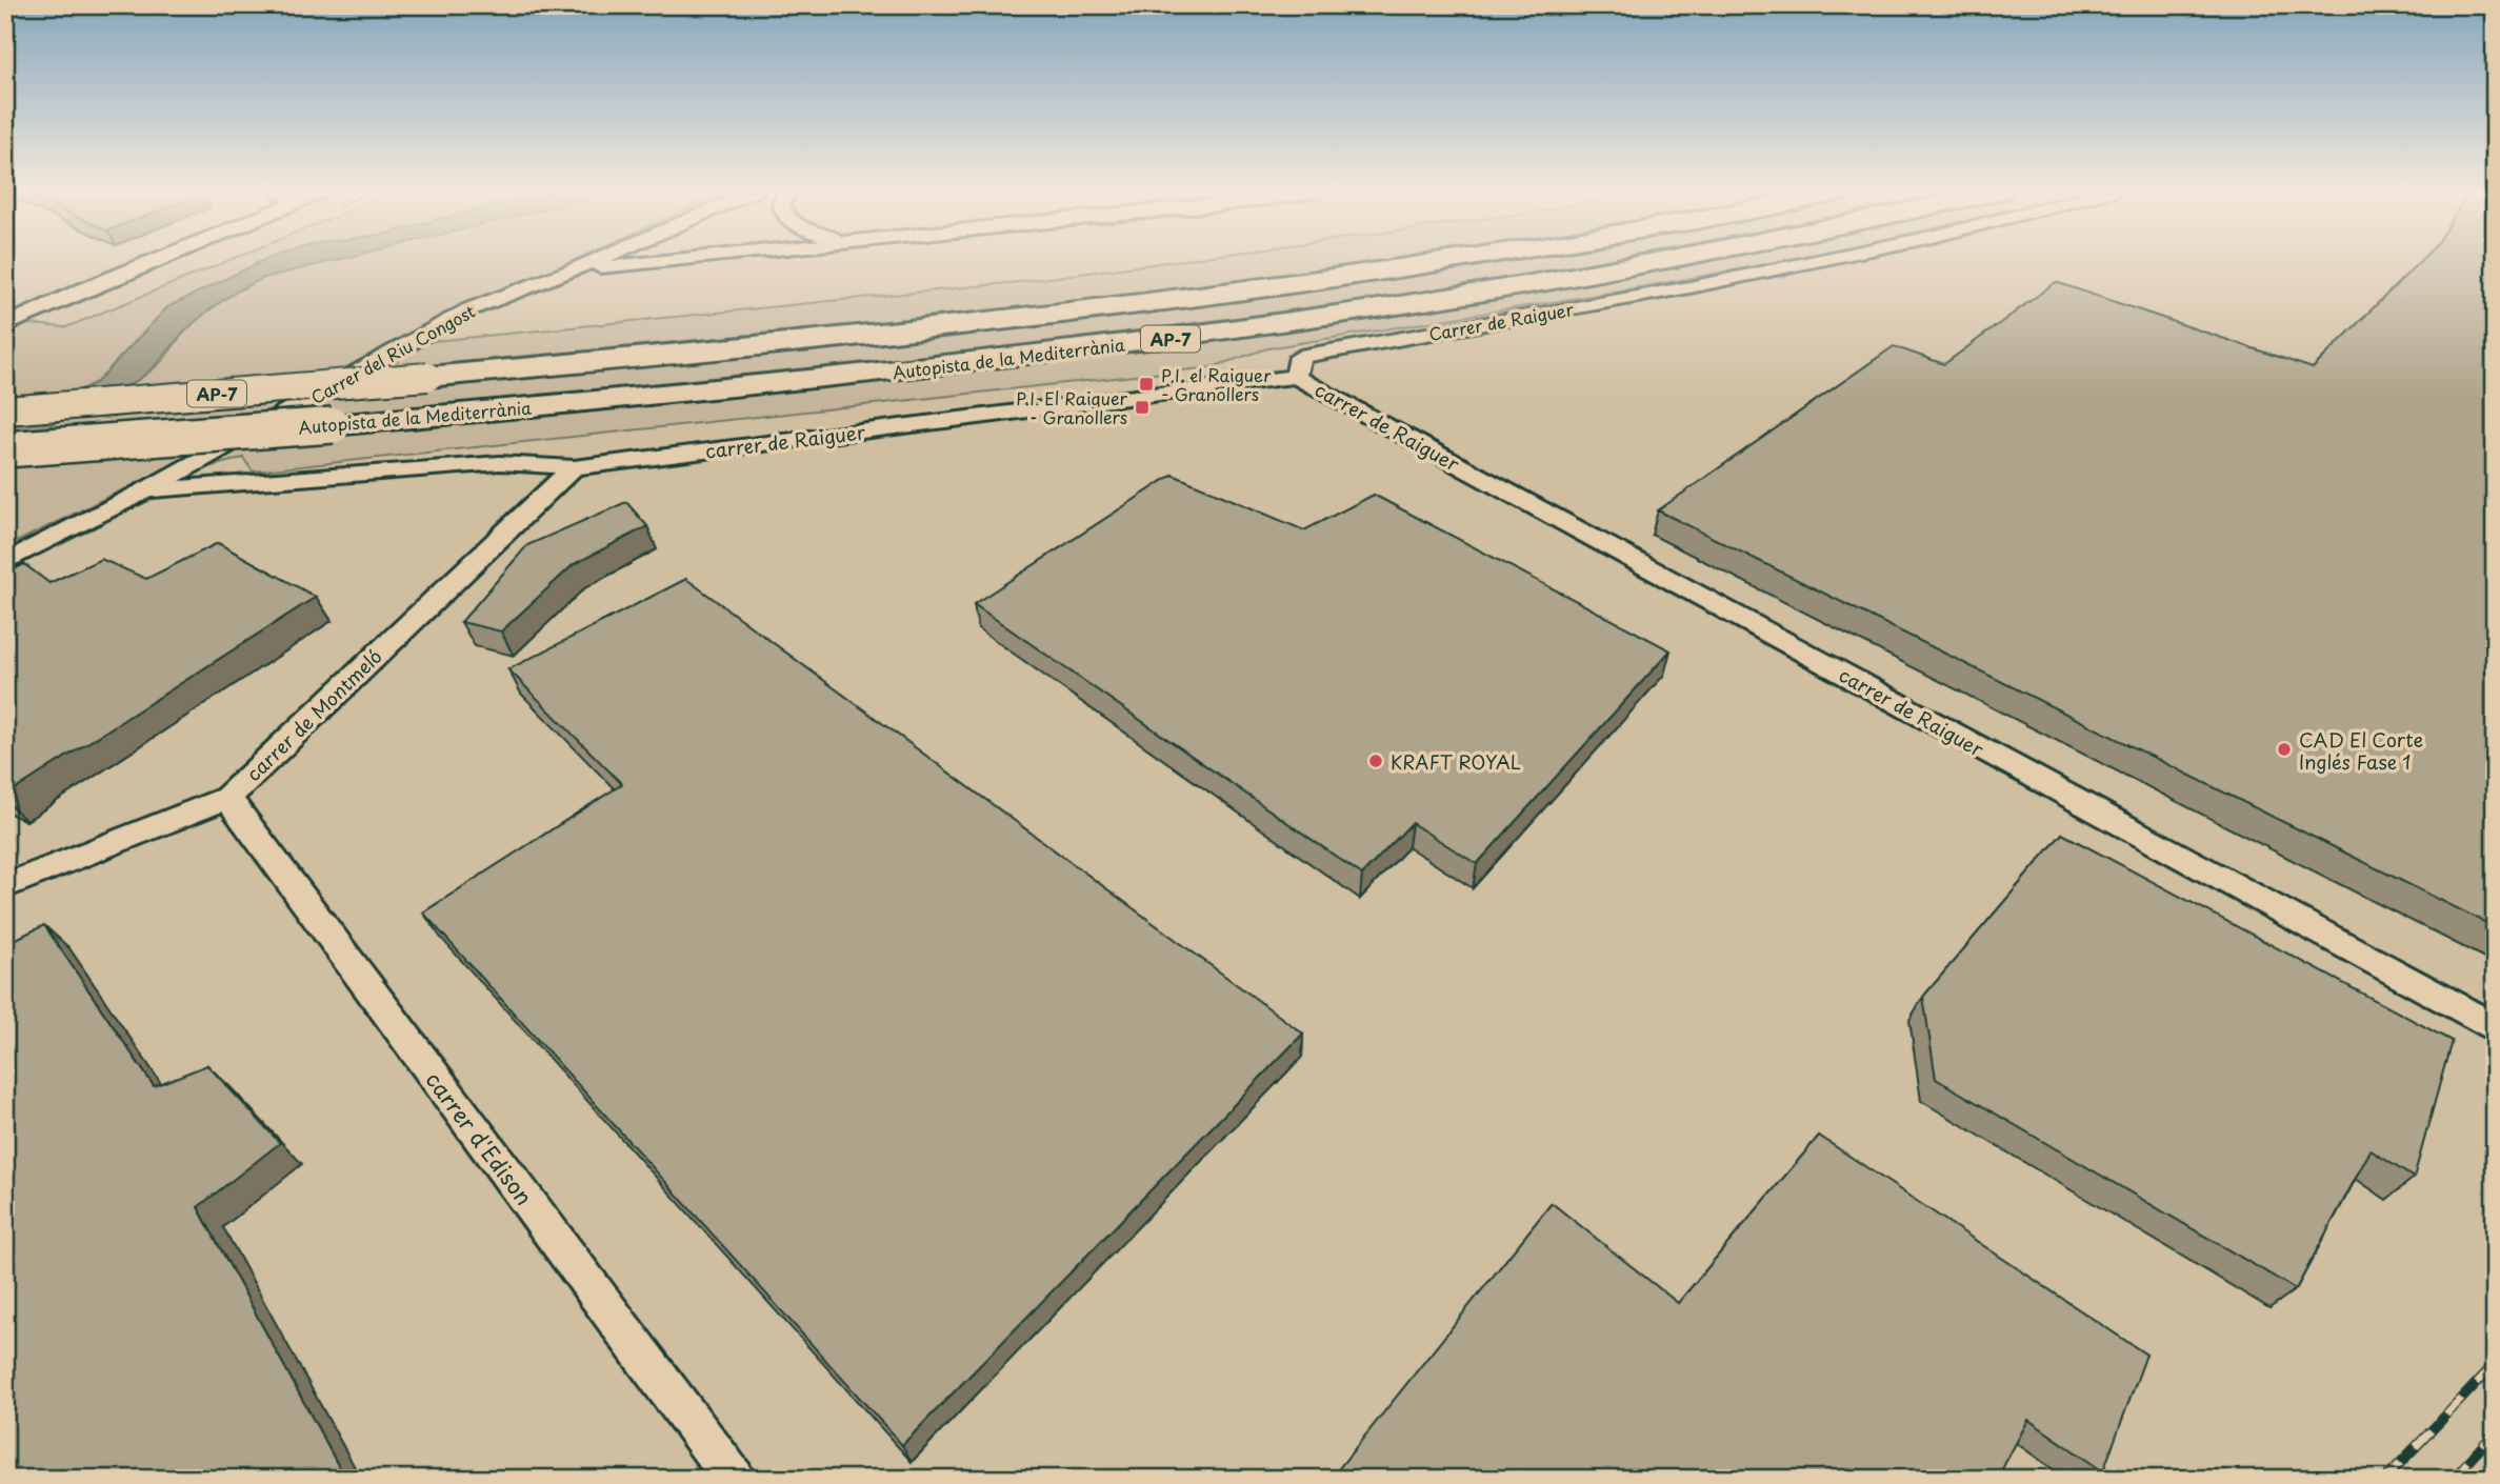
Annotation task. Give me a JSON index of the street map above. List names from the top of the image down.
{
  "streets": {
    "highway": ["AP-7", "Autopista de la Mediterrània"],
    "street": [
      "Carrer de Raiguer",
      "Carrer del Riu Congost",
      "carrer de Raiguer",
      "carrer de Montmeló",
      "carrer d'Edison"
    ]
  },
  "crossings": [
    ["Carrer de Raiguer", "carrer de Raiguer"],
    ["Carrer del Riu Congost", "carrer de Raiguer"],
    ["carrer de Raiguer", "carrer de Montmeló"],
    ["carrer de Montmeló", "carrer d'Edison"]
  ],
  "places": {
    "transit": ["P.I. el Raiguer - Granollers", "P.I. El Raiguer - Granollers"],
    "other": ["CAD El Corte Inglés Fase 1", "KRAFT ROYAL"]
  }
}
